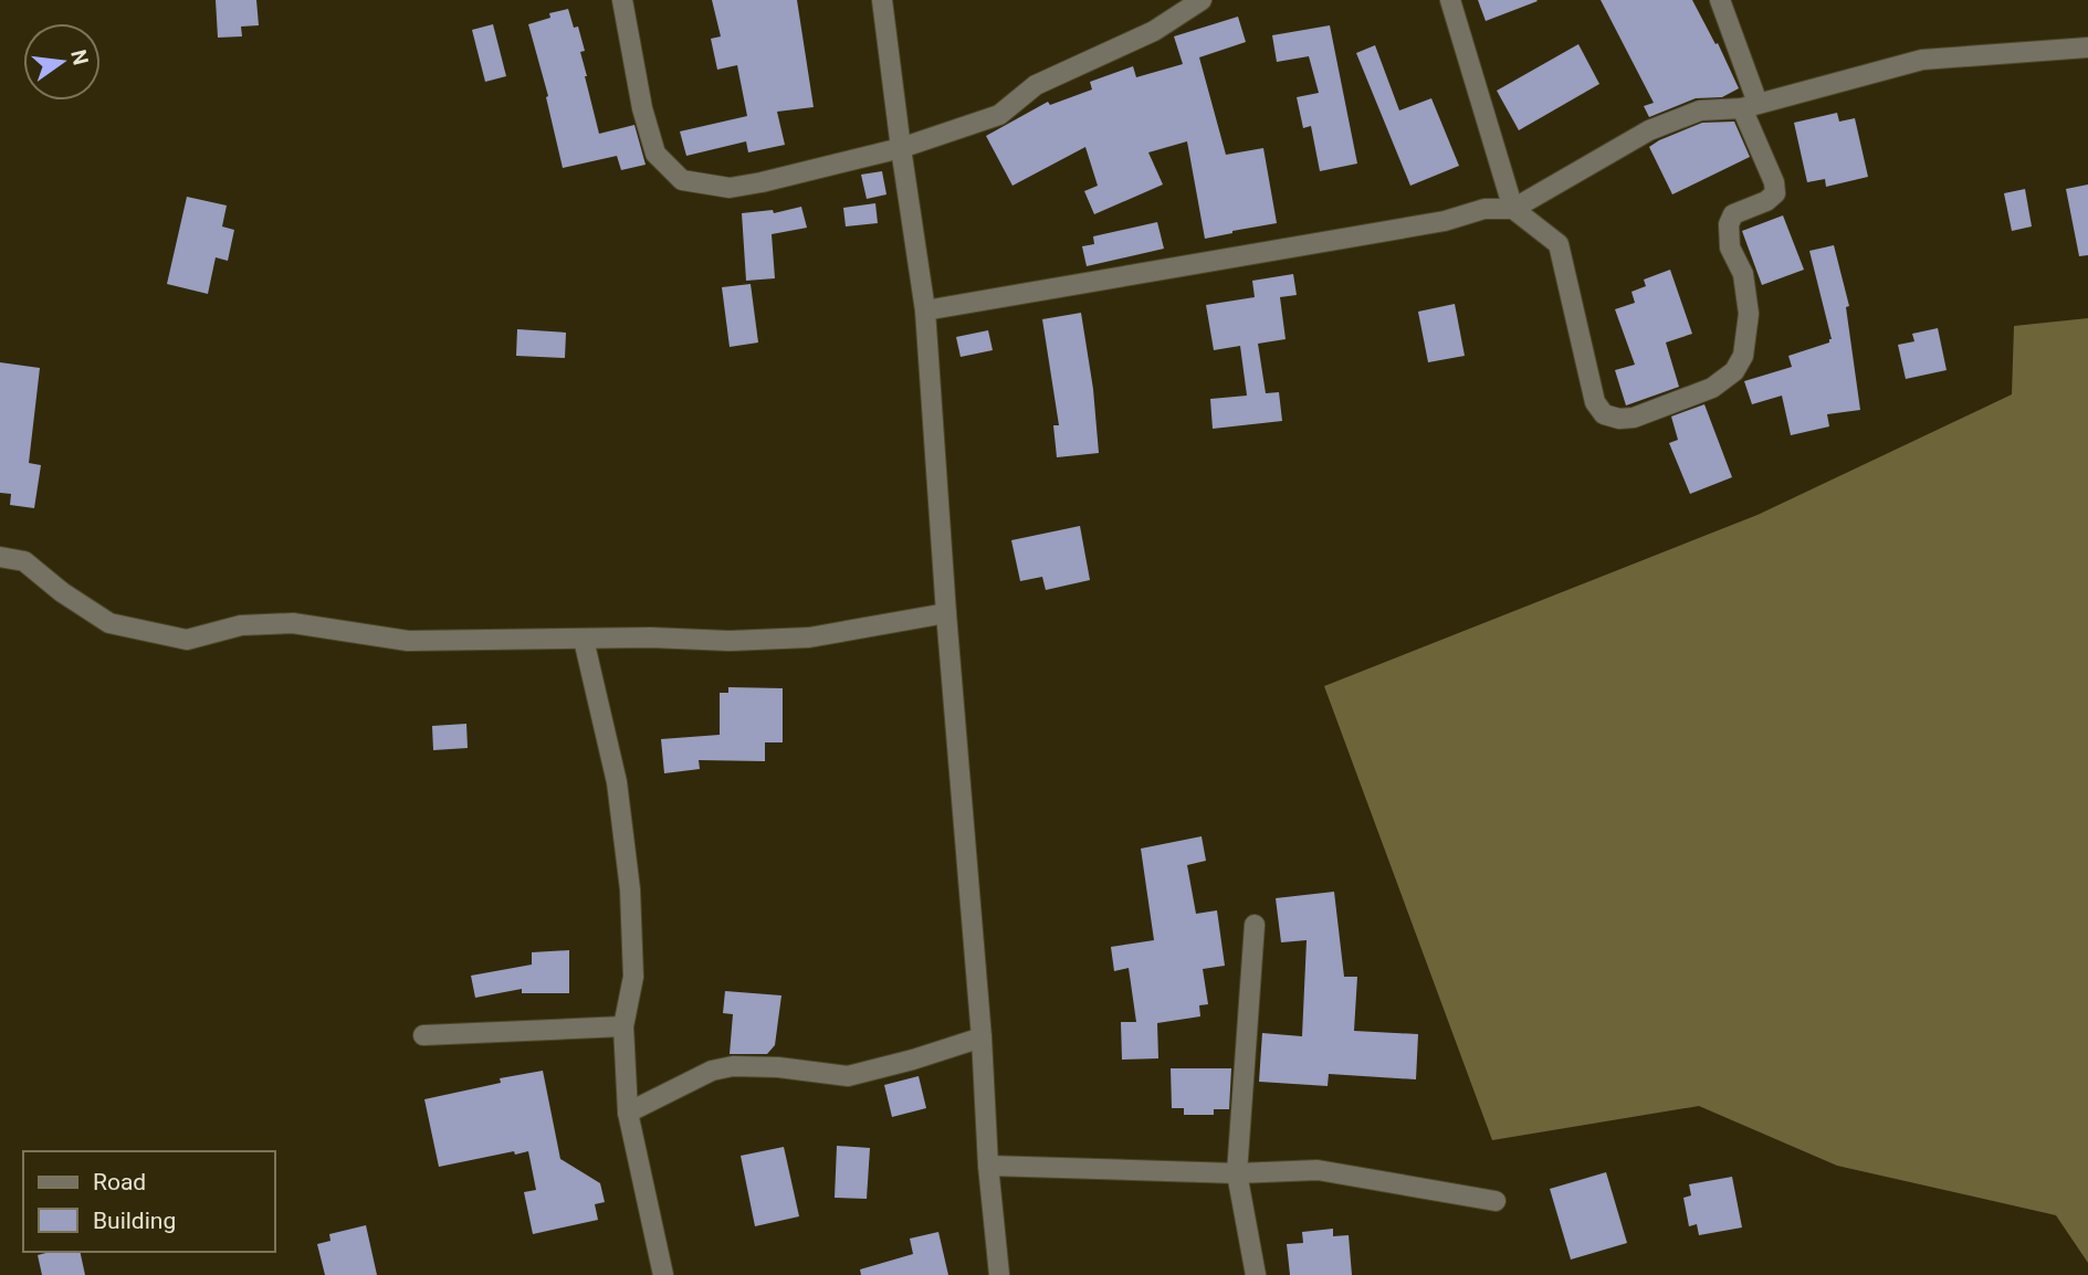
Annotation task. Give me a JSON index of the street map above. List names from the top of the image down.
{
  "legend": ["Road", "Building"],
  "north": "right"
}
